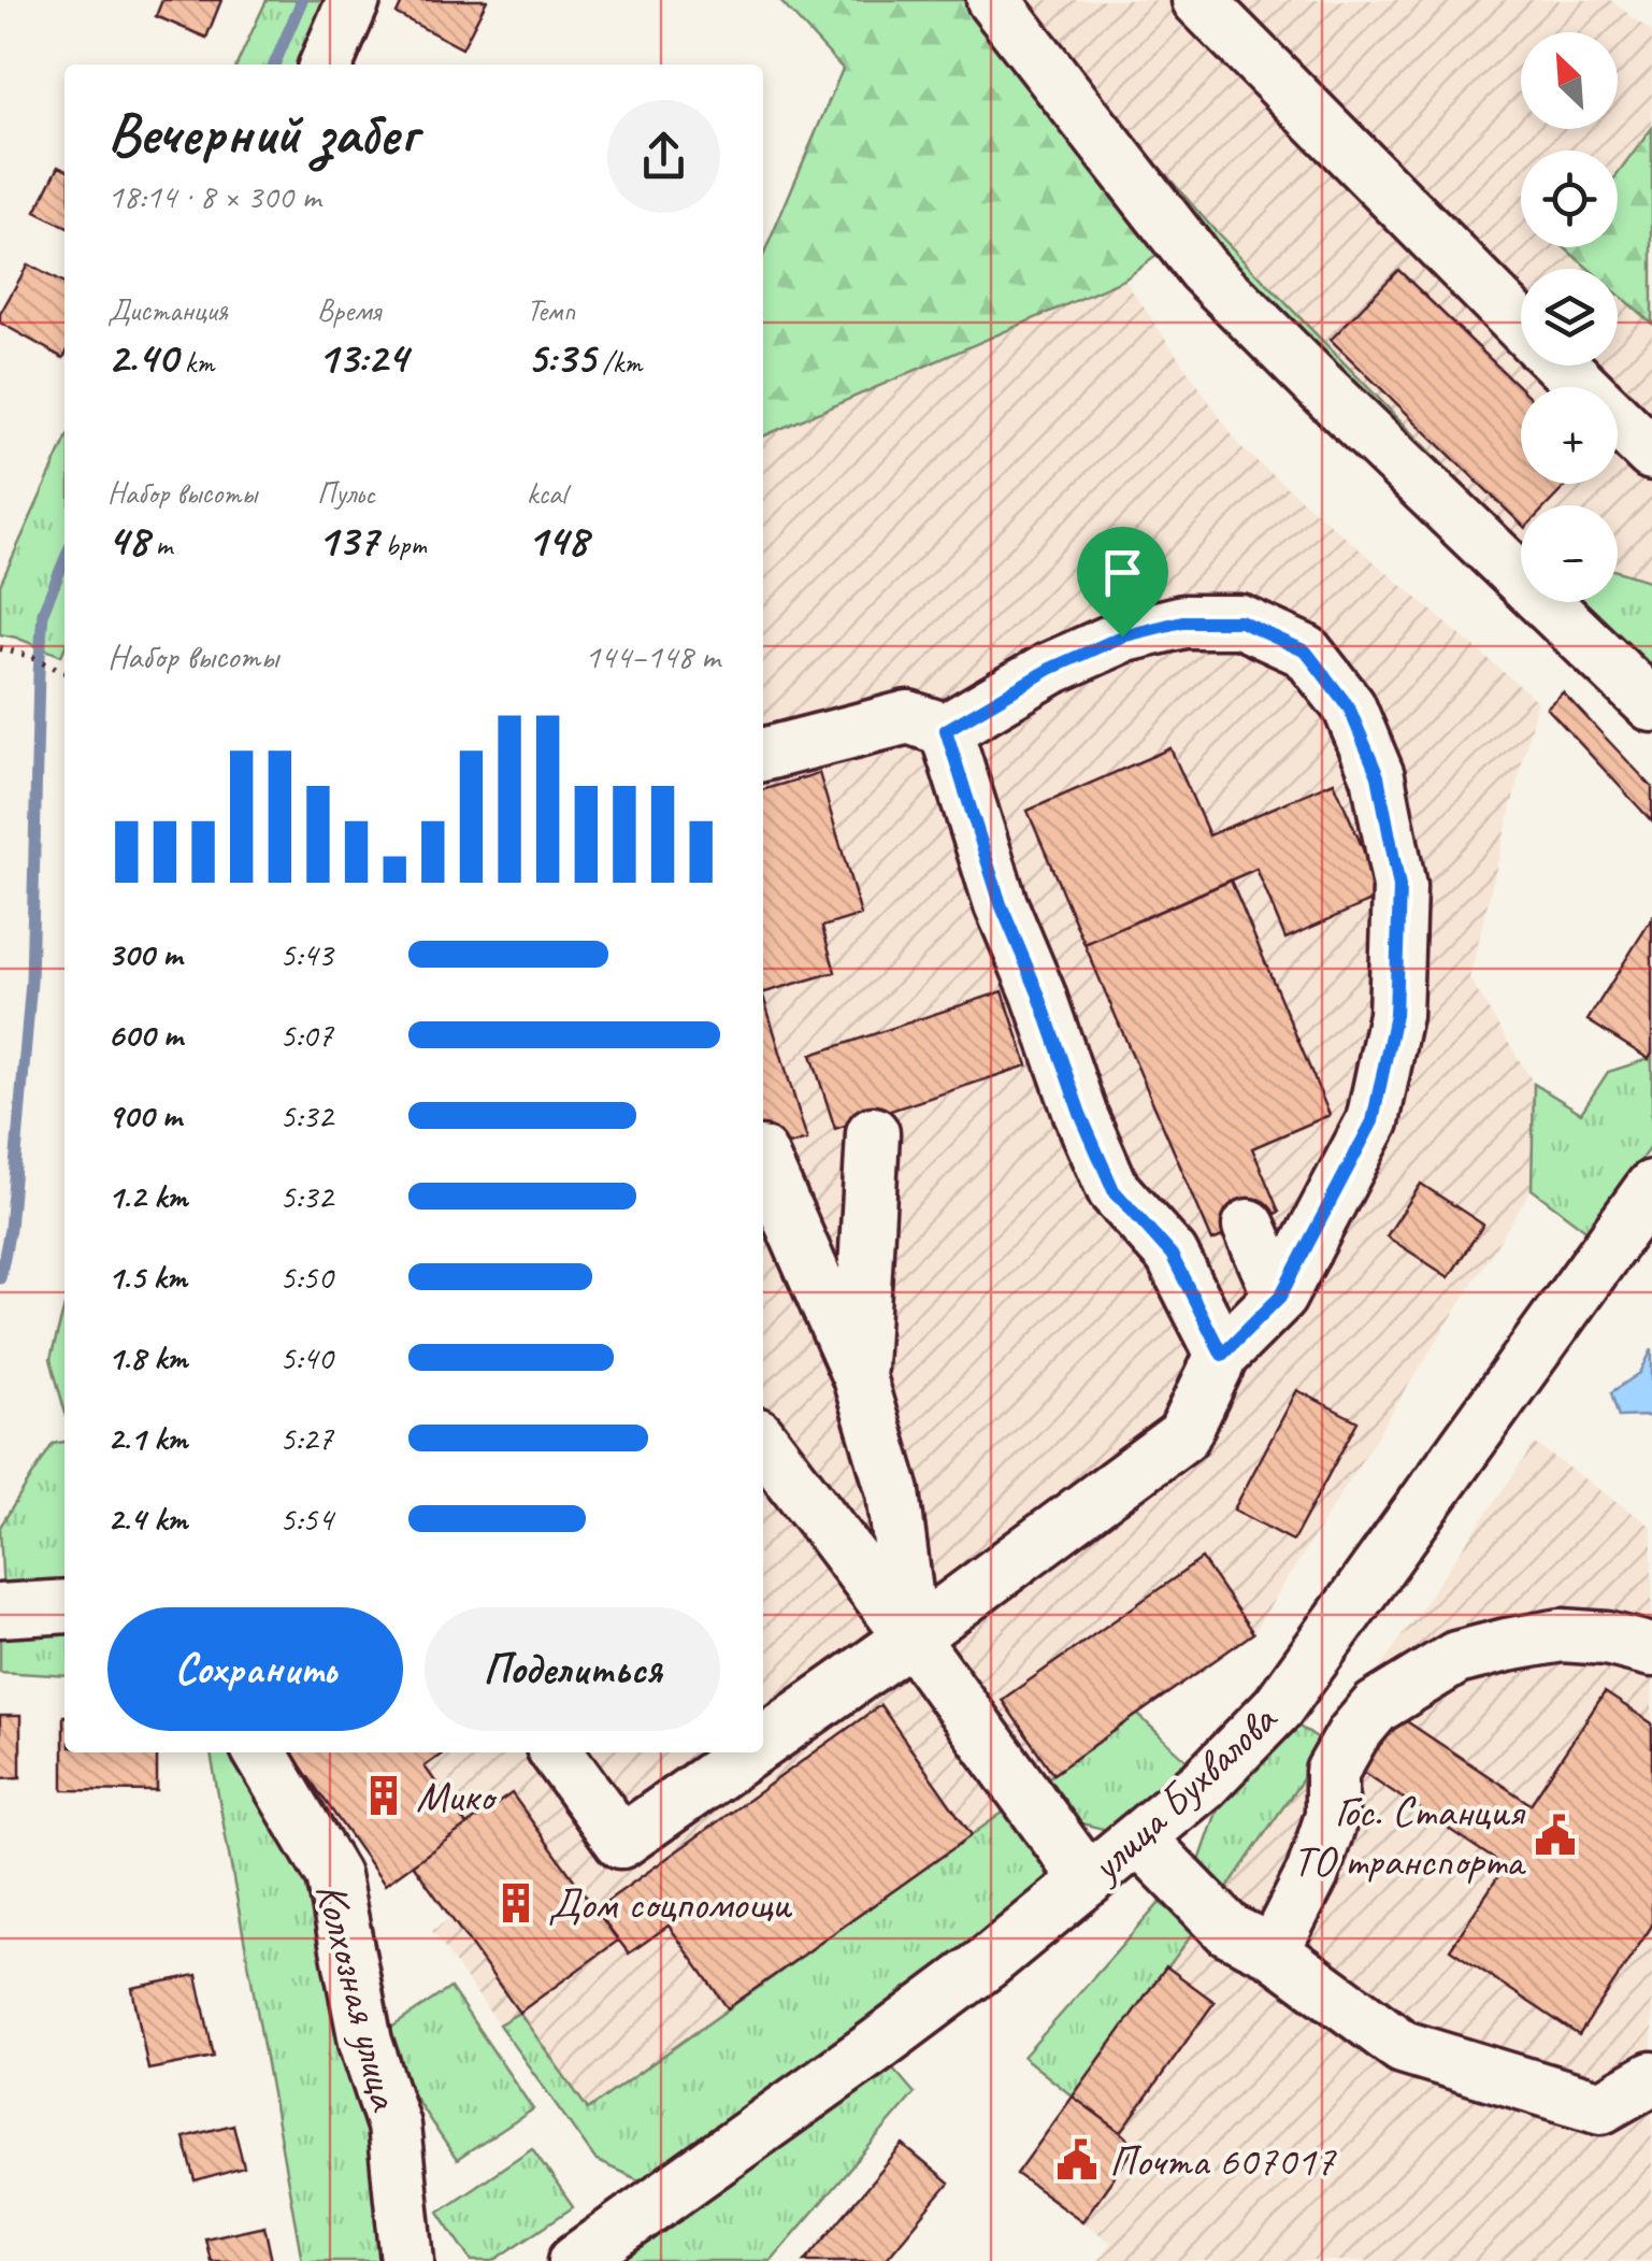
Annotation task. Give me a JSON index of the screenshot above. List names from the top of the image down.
{
  "streets": {
    "street": ["улица Бухвалова", "Колхозная улица"]
  },
  "places": {
    "building": ["Мико", "Дом соцпомощи"],
    "public building": ["Гос. Станция ТО транспорта", "Почта 607017"]
  },
  "north": "top left",
  "page": {
    "map_buttons": ["+", "−"],
    "heading": ["Вечерний забег", "18:14 · 8 × 300 m"],
    "stats": [
      ["Дистанция", "2.40 km"],
      ["Время", "13:24"],
      ["Темп", "5:35 /km"],
      ["Набор высоты", "48 m"],
      ["Пульс", "137 bpm"],
      ["kcal", "148"]
    ],
    "chart": ["Набор высоты", "144–148 m"],
    "list": [
      {
        "name": "300 m",
        "note": "5:43"
      },
      {
        "name": "600 m",
        "note": "5:07"
      },
      {
        "name": "900 m",
        "note": "5:32"
      },
      {
        "name": "1.2 km",
        "note": "5:32"
      },
      {
        "name": "1.5 km",
        "note": "5:50"
      },
      {
        "name": "1.8 km",
        "note": "5:40"
      },
      {
        "name": "2.1 km",
        "note": "5:27"
      },
      {
        "name": "2.4 km",
        "note": "5:54"
      }
    ],
    "buttons": ["Сохранить", "Поделиться"]
  }
}
